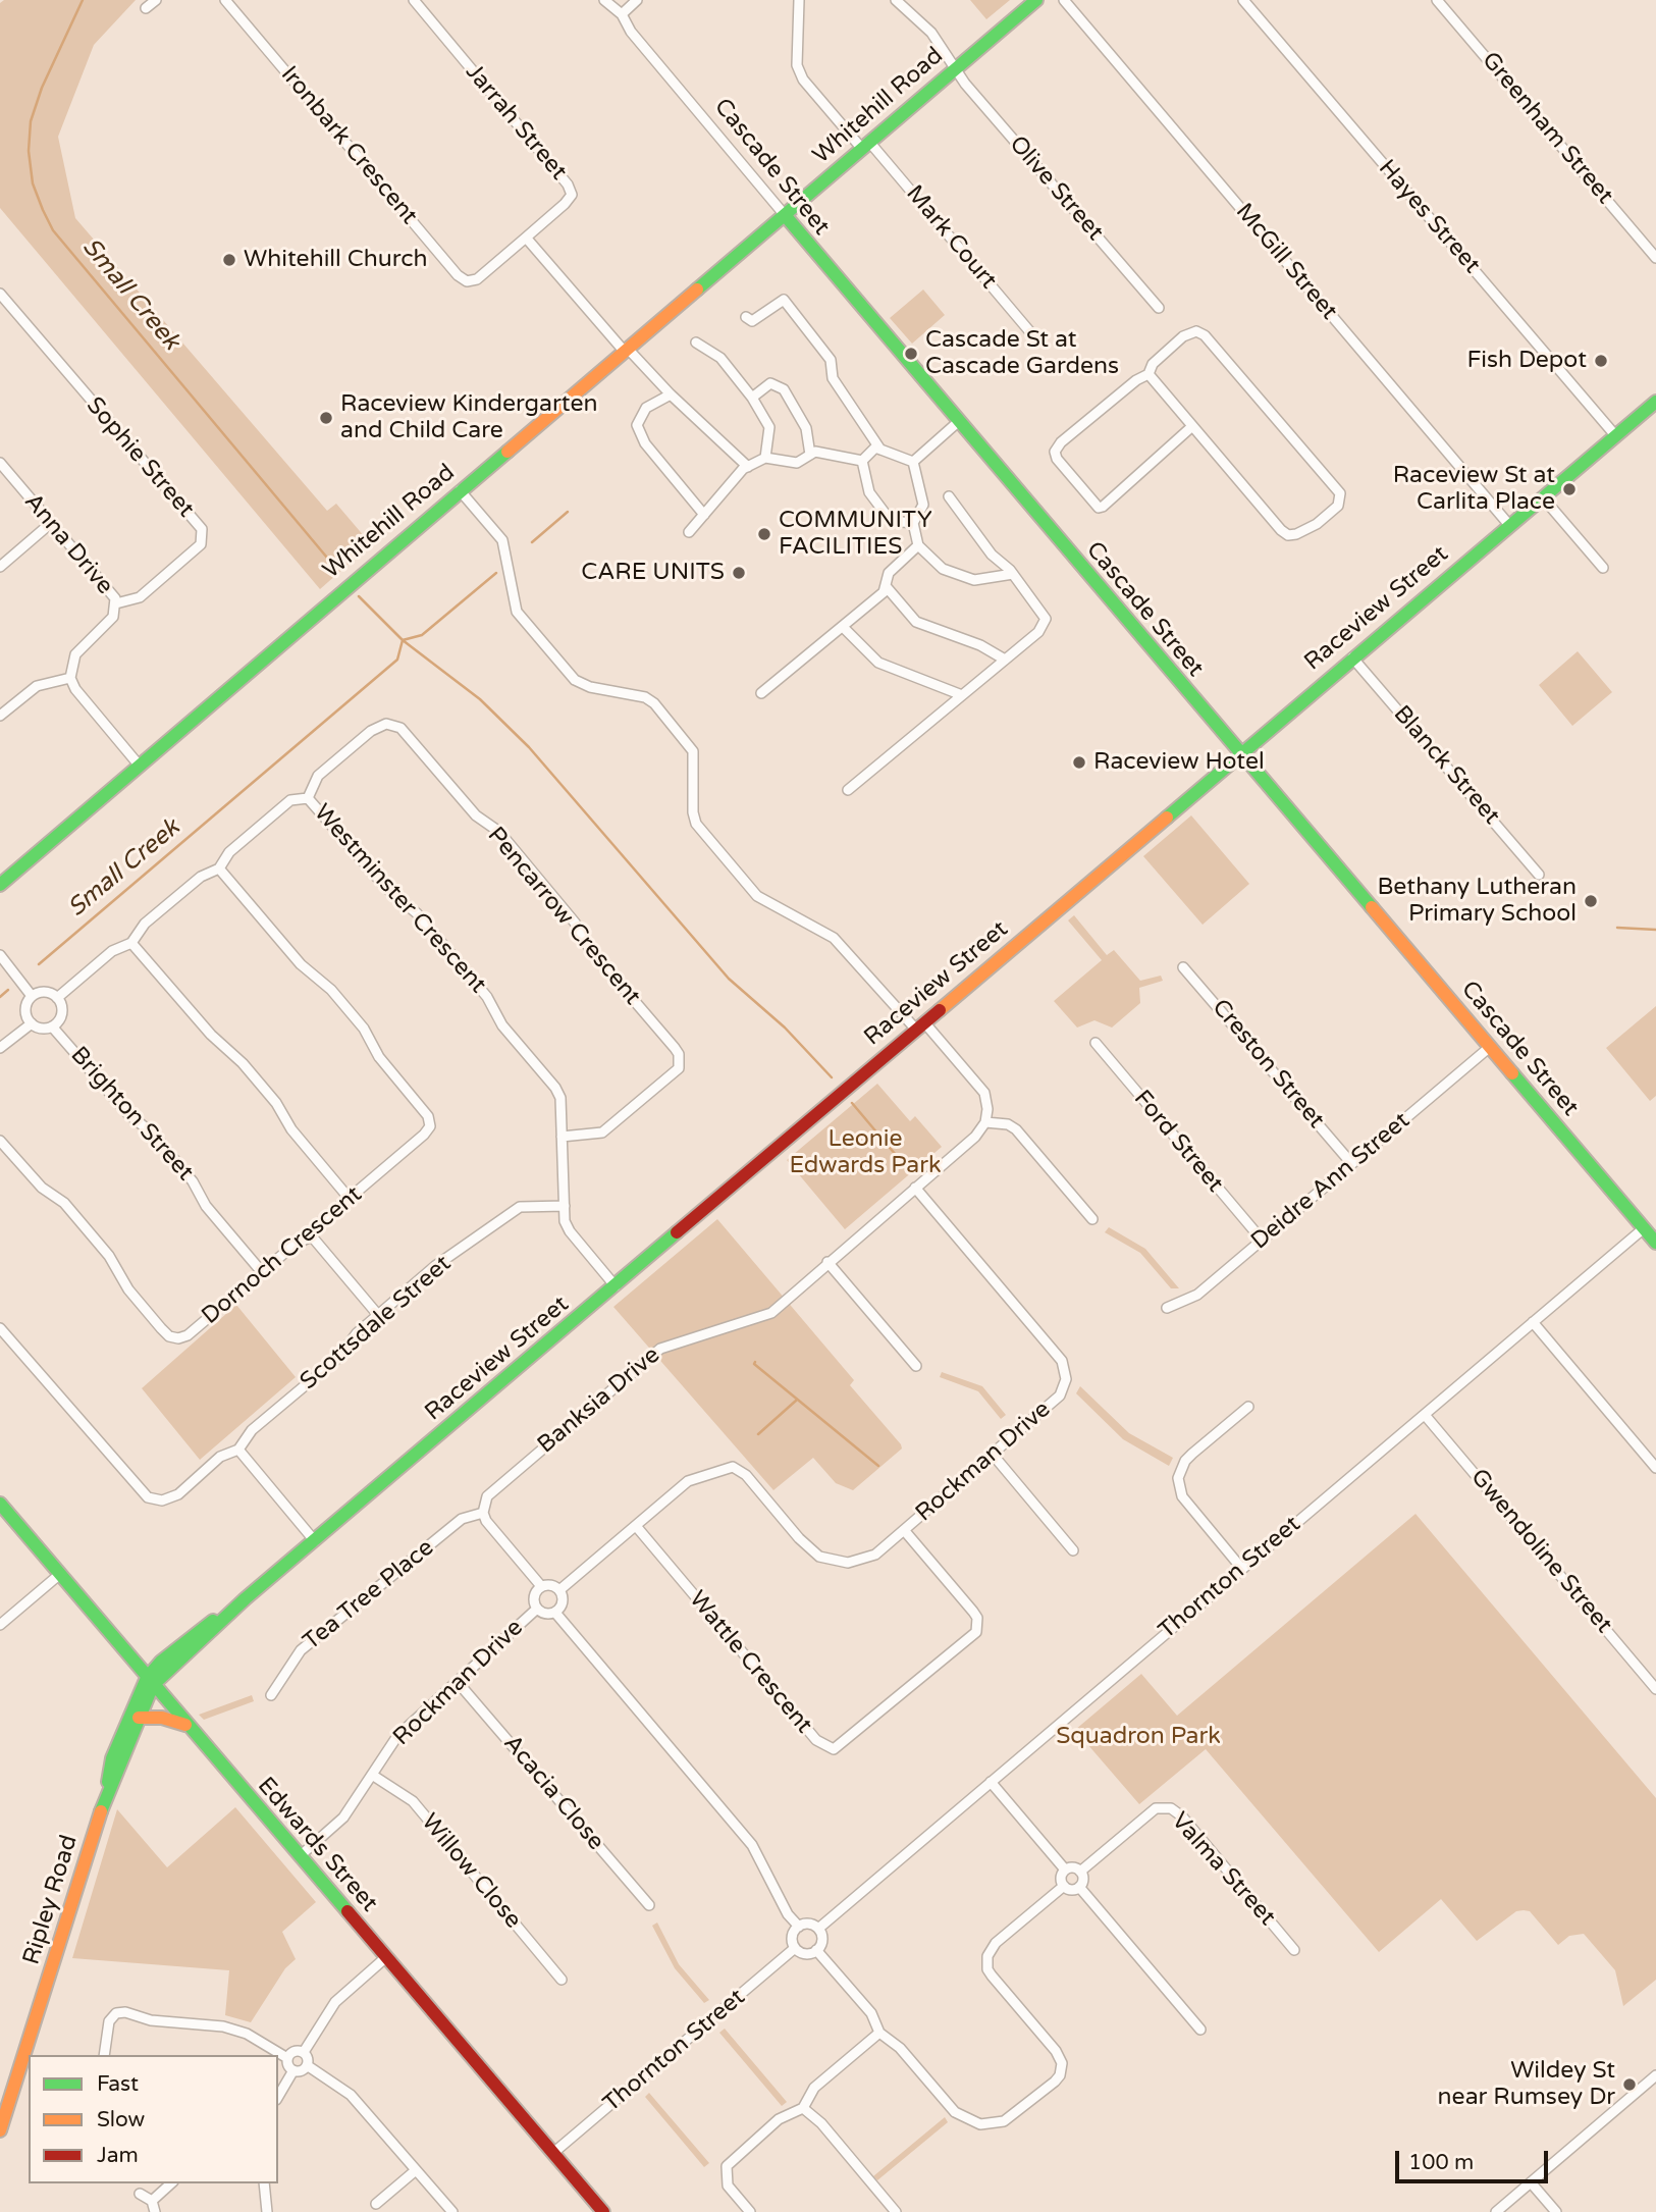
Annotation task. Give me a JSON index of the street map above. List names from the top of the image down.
{
  "streets": {
    "street": [
      "Whitehill Road",
      "Jarrah Street",
      "Greenham Street",
      "Ironbark Crescent",
      "Cascade Street",
      "Olive Street",
      "Hayes Street",
      "Mark Court",
      "McGill Street",
      "Sophie Street",
      "Anna Drive",
      "Raceview Street",
      "Blanck Street",
      "Westminster Crescent",
      "Pencarrow Crescent",
      "Creston Street",
      "Brighton Street",
      "Ford Street",
      "Deidre Ann Street",
      "Dornoch Crescent",
      "Scottsdale Street",
      "Banksia Drive",
      "Rockman Drive",
      "Gwendoline Street",
      "Thornton Street",
      "Tea Tree Place",
      "Wattle Crescent",
      "Acacia Close",
      "Edwards Street",
      "Valma Street",
      "Willow Close",
      "Ripley Road"
    ]
  },
  "crossings": [
    ["Whitehill Road", "Cascade Street"],
    ["Whitehill Road", "Olive Street"],
    ["Whitehill Road", "Mark Court"],
    ["Jarrah Street", "Ironbark Crescent"],
    ["Cascade Street", "Raceview Street"],
    ["Cascade Street", "Deidre Ann Street"],
    ["Cascade Street", "Thornton Street"],
    ["Hayes Street", "Raceview Street"],
    ["McGill Street", "Raceview Street"],
    ["Sophie Street", "Anna Drive"],
    ["Raceview Street", "Blanck Street"],
    ["Raceview Street", "Westminster Crescent"],
    ["Raceview Street", "Edwards Street"],
    ["Raceview Street", "Ripley Road"],
    ["Westminster Crescent", "Pencarrow Crescent"],
    ["Westminster Crescent", "Brighton Street"],
    ["Westminster Crescent", "Dornoch Crescent"],
    ["Westminster Crescent", "Scottsdale Street"],
    ["Creston Street", "Deidre Ann Street"],
    ["Brighton Street", "Dornoch Crescent"],
    ["Ford Street", "Deidre Ann Street"],
    ["Banksia Drive", "Rockman Drive"],
    ["Banksia Drive", "Tea Tree Place"],
    ["Rockman Drive", "Wattle Crescent"],
    ["Rockman Drive", "Acacia Close"],
    ["Rockman Drive", "Edwards Street"],
    ["Rockman Drive", "Willow Close"],
    ["Gwendoline Street", "Thornton Street"],
    ["Thornton Street", "Edwards Street"],
    ["Edwards Street", "Ripley Road"]
  ],
  "water": ["Small Creek"],
  "parks": ["Leonie Edwards Park", "Squadron Park"],
  "places": [
    "Whitehill Church",
    "Cascade St at Cascade Gardens",
    "Fish Depot",
    "Raceview Kindergarten and Child Care",
    "Raceview St at Carlita Place",
    "COMMUNITY FACILITIES",
    "CARE UNITS",
    "Raceview Hotel",
    "Bethany Lutheran Primary School",
    "Wildey St near Rumsey Dr"
  ],
  "legend": ["Fast", "Slow", "Jam"],
  "scale_bar": "100 m"
}
